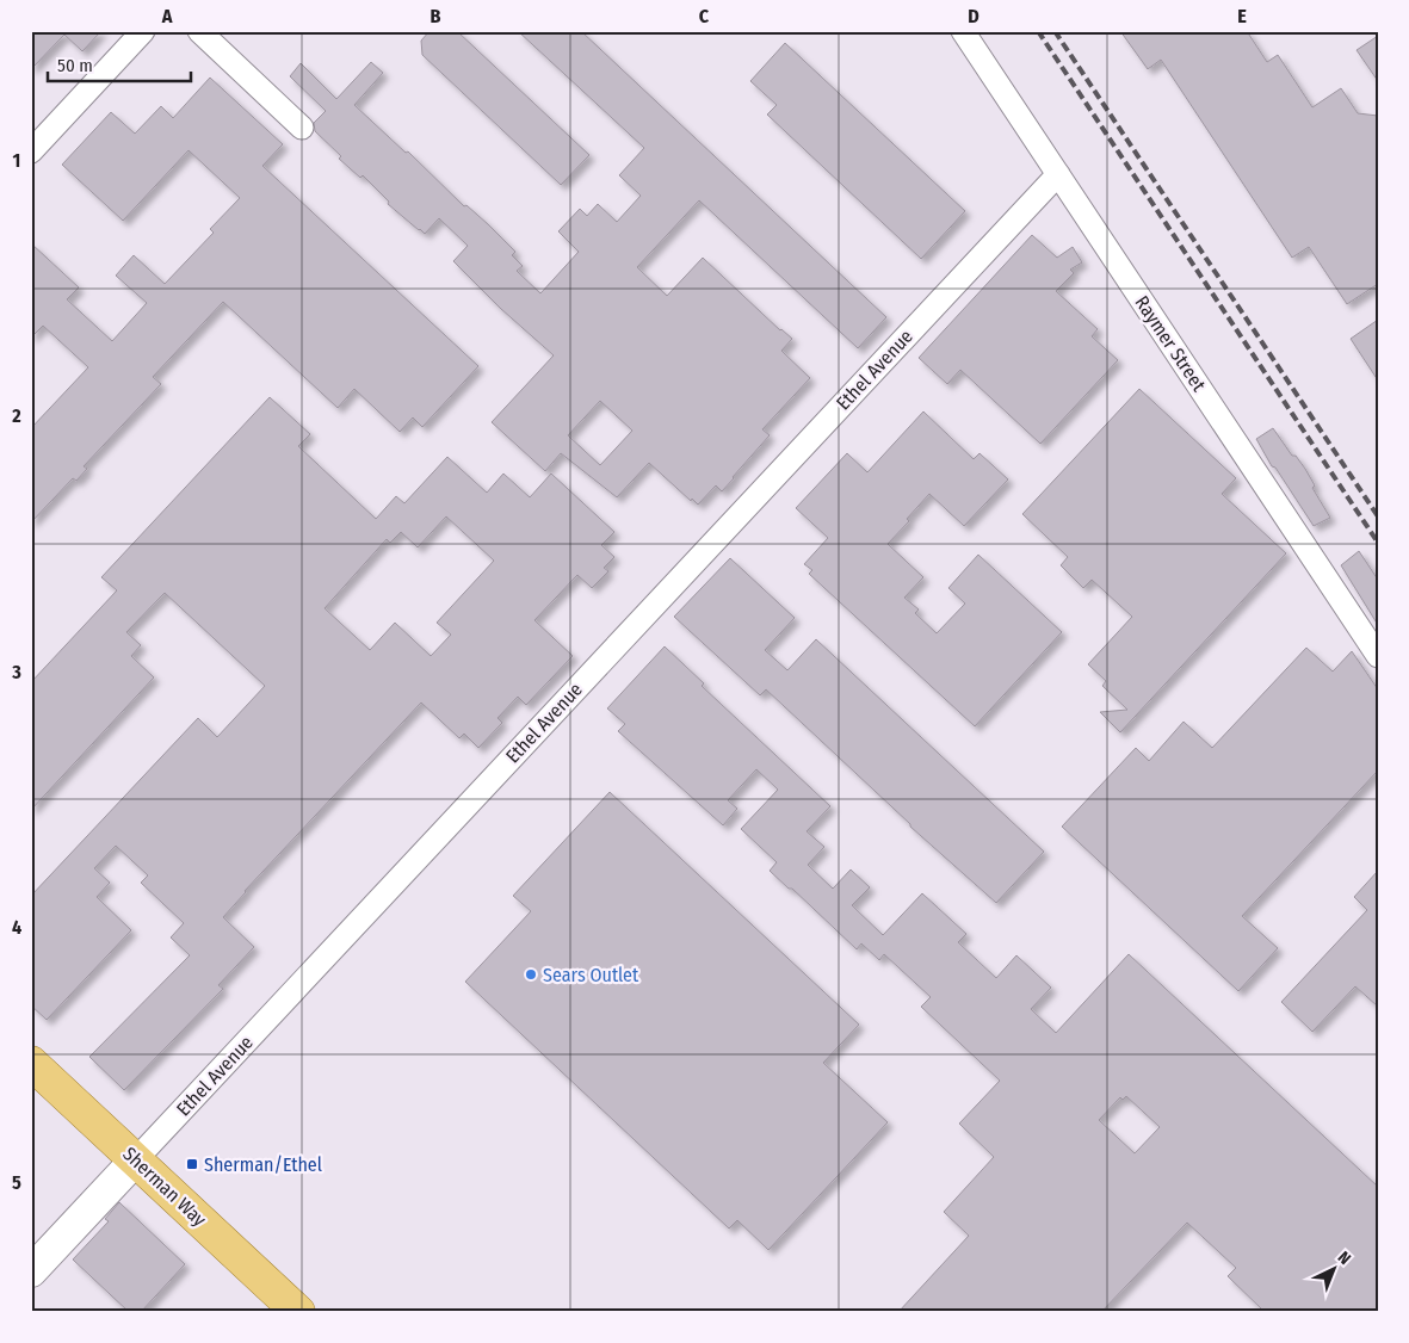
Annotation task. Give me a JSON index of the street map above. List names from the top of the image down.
{
  "streets": {
    "main road": ["Sherman Way"],
    "street": ["Raymer Street", "Ethel Avenue"]
  },
  "crossings": [
    ["Raymer Street", "Ethel Avenue"],
    ["Ethel Avenue", "Sherman Way"]
  ],
  "places": {
    "other": ["Sears Outlet"],
    "transit": ["Sherman/Ethel"]
  },
  "scale_bar": "50 m",
  "north": "top right",
  "grid": {
    "columns": [
      "A",
      "B",
      "C",
      "D",
      "E"
    ],
    "rows": [
      "1",
      "2",
      "3",
      "4",
      "5"
    ]
  }
}
